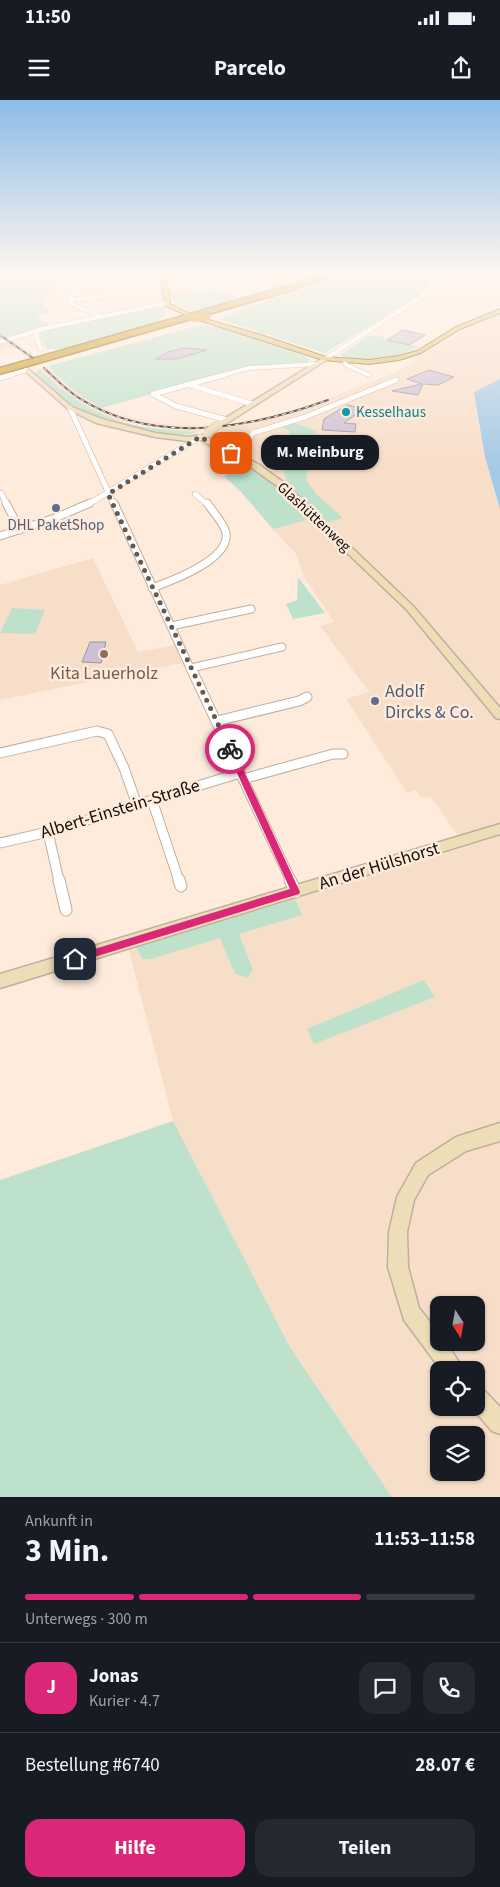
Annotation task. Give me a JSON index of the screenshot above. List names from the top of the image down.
{
  "streets": {
    "street": ["Glashüttenweg", "Albert-Einstein-Straße", "An der Hülshorst"]
  },
  "places": [
    "Kesselhaus",
    "M. Meinburg",
    "DHL PaketShop",
    "Kita Lauerholz",
    "Adolf Dircks & Co."
  ],
  "north": "bottom",
  "page": {
    "status": "11:50",
    "header": "Parcelo",
    "bubble": "M. Meinburg",
    "heading": ["3 Min.", "Ankunft in", "11:53–11:58"],
    "panel": [
      "Jonas",
      "Kurier · 4.7",
      "Bestellung #6740",
      "28.07 €"
    ],
    "bar": "Unterwegs · 300 m",
    "round": "J",
    "buttons": ["Hilfe", "Teilen"]
  }
}
